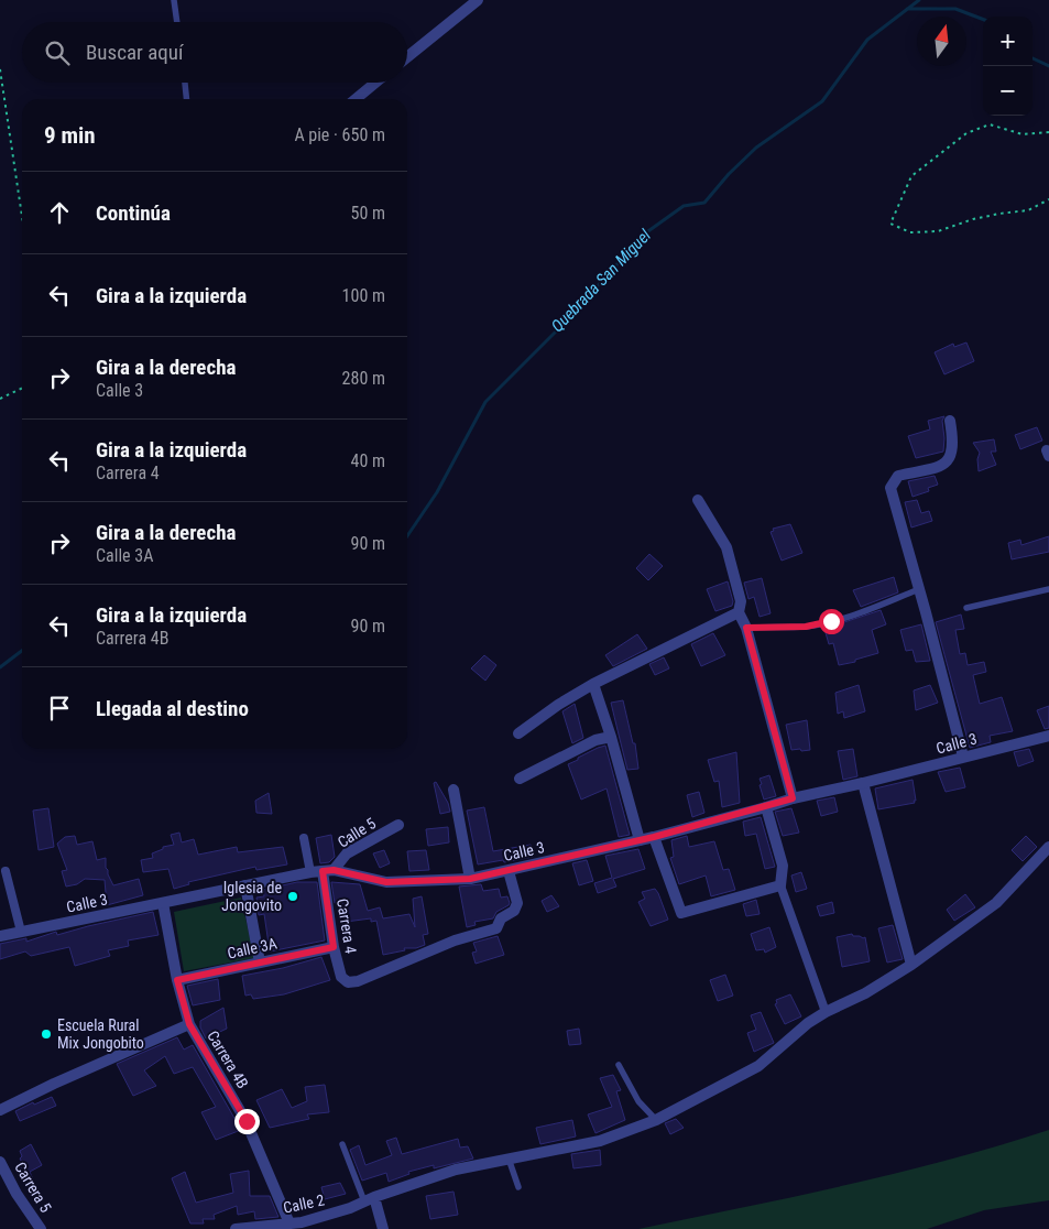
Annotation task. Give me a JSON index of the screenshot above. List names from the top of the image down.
{
  "streets": {
    "street": [
      "Calle 3",
      "Calle 5",
      "Carrera 4",
      "Calle 3A",
      "Carrera 4B",
      "Carrera 5",
      "Calle 2"
    ]
  },
  "crossings": [
    ["Calle 3", "Calle 5"],
    ["Calle 3", "Carrera 4"],
    ["Calle 3", "Carrera 4B"],
    ["Calle 5", "Carrera 4"],
    ["Carrera 4", "Calle 3A"],
    ["Calle 3A", "Carrera 4B"],
    ["Carrera 4B", "Calle 2"]
  ],
  "water": ["Quebrada San Miguel"],
  "places": ["Iglesia de Jongovito", "Escuela Rural Mix Jongobito"],
  "north": "top",
  "page": {
    "map_buttons": ["+", "−"],
    "search": "Buscar aquí",
    "heading": ["9 min", "A pie · 650 m"],
    "list": [
      ["Continúa", "50 m"],
      ["Gira a la izquierda", "100 m"],
      ["Gira a la derecha", "Calle 3", "280 m"],
      ["Gira a la izquierda", "Carrera 4", "40 m"],
      ["Gira a la derecha", "Calle 3A", "90 m"],
      ["Gira a la izquierda", "Carrera 4B", "90 m"],
      "Llegada al destino"
    ]
  }
}
